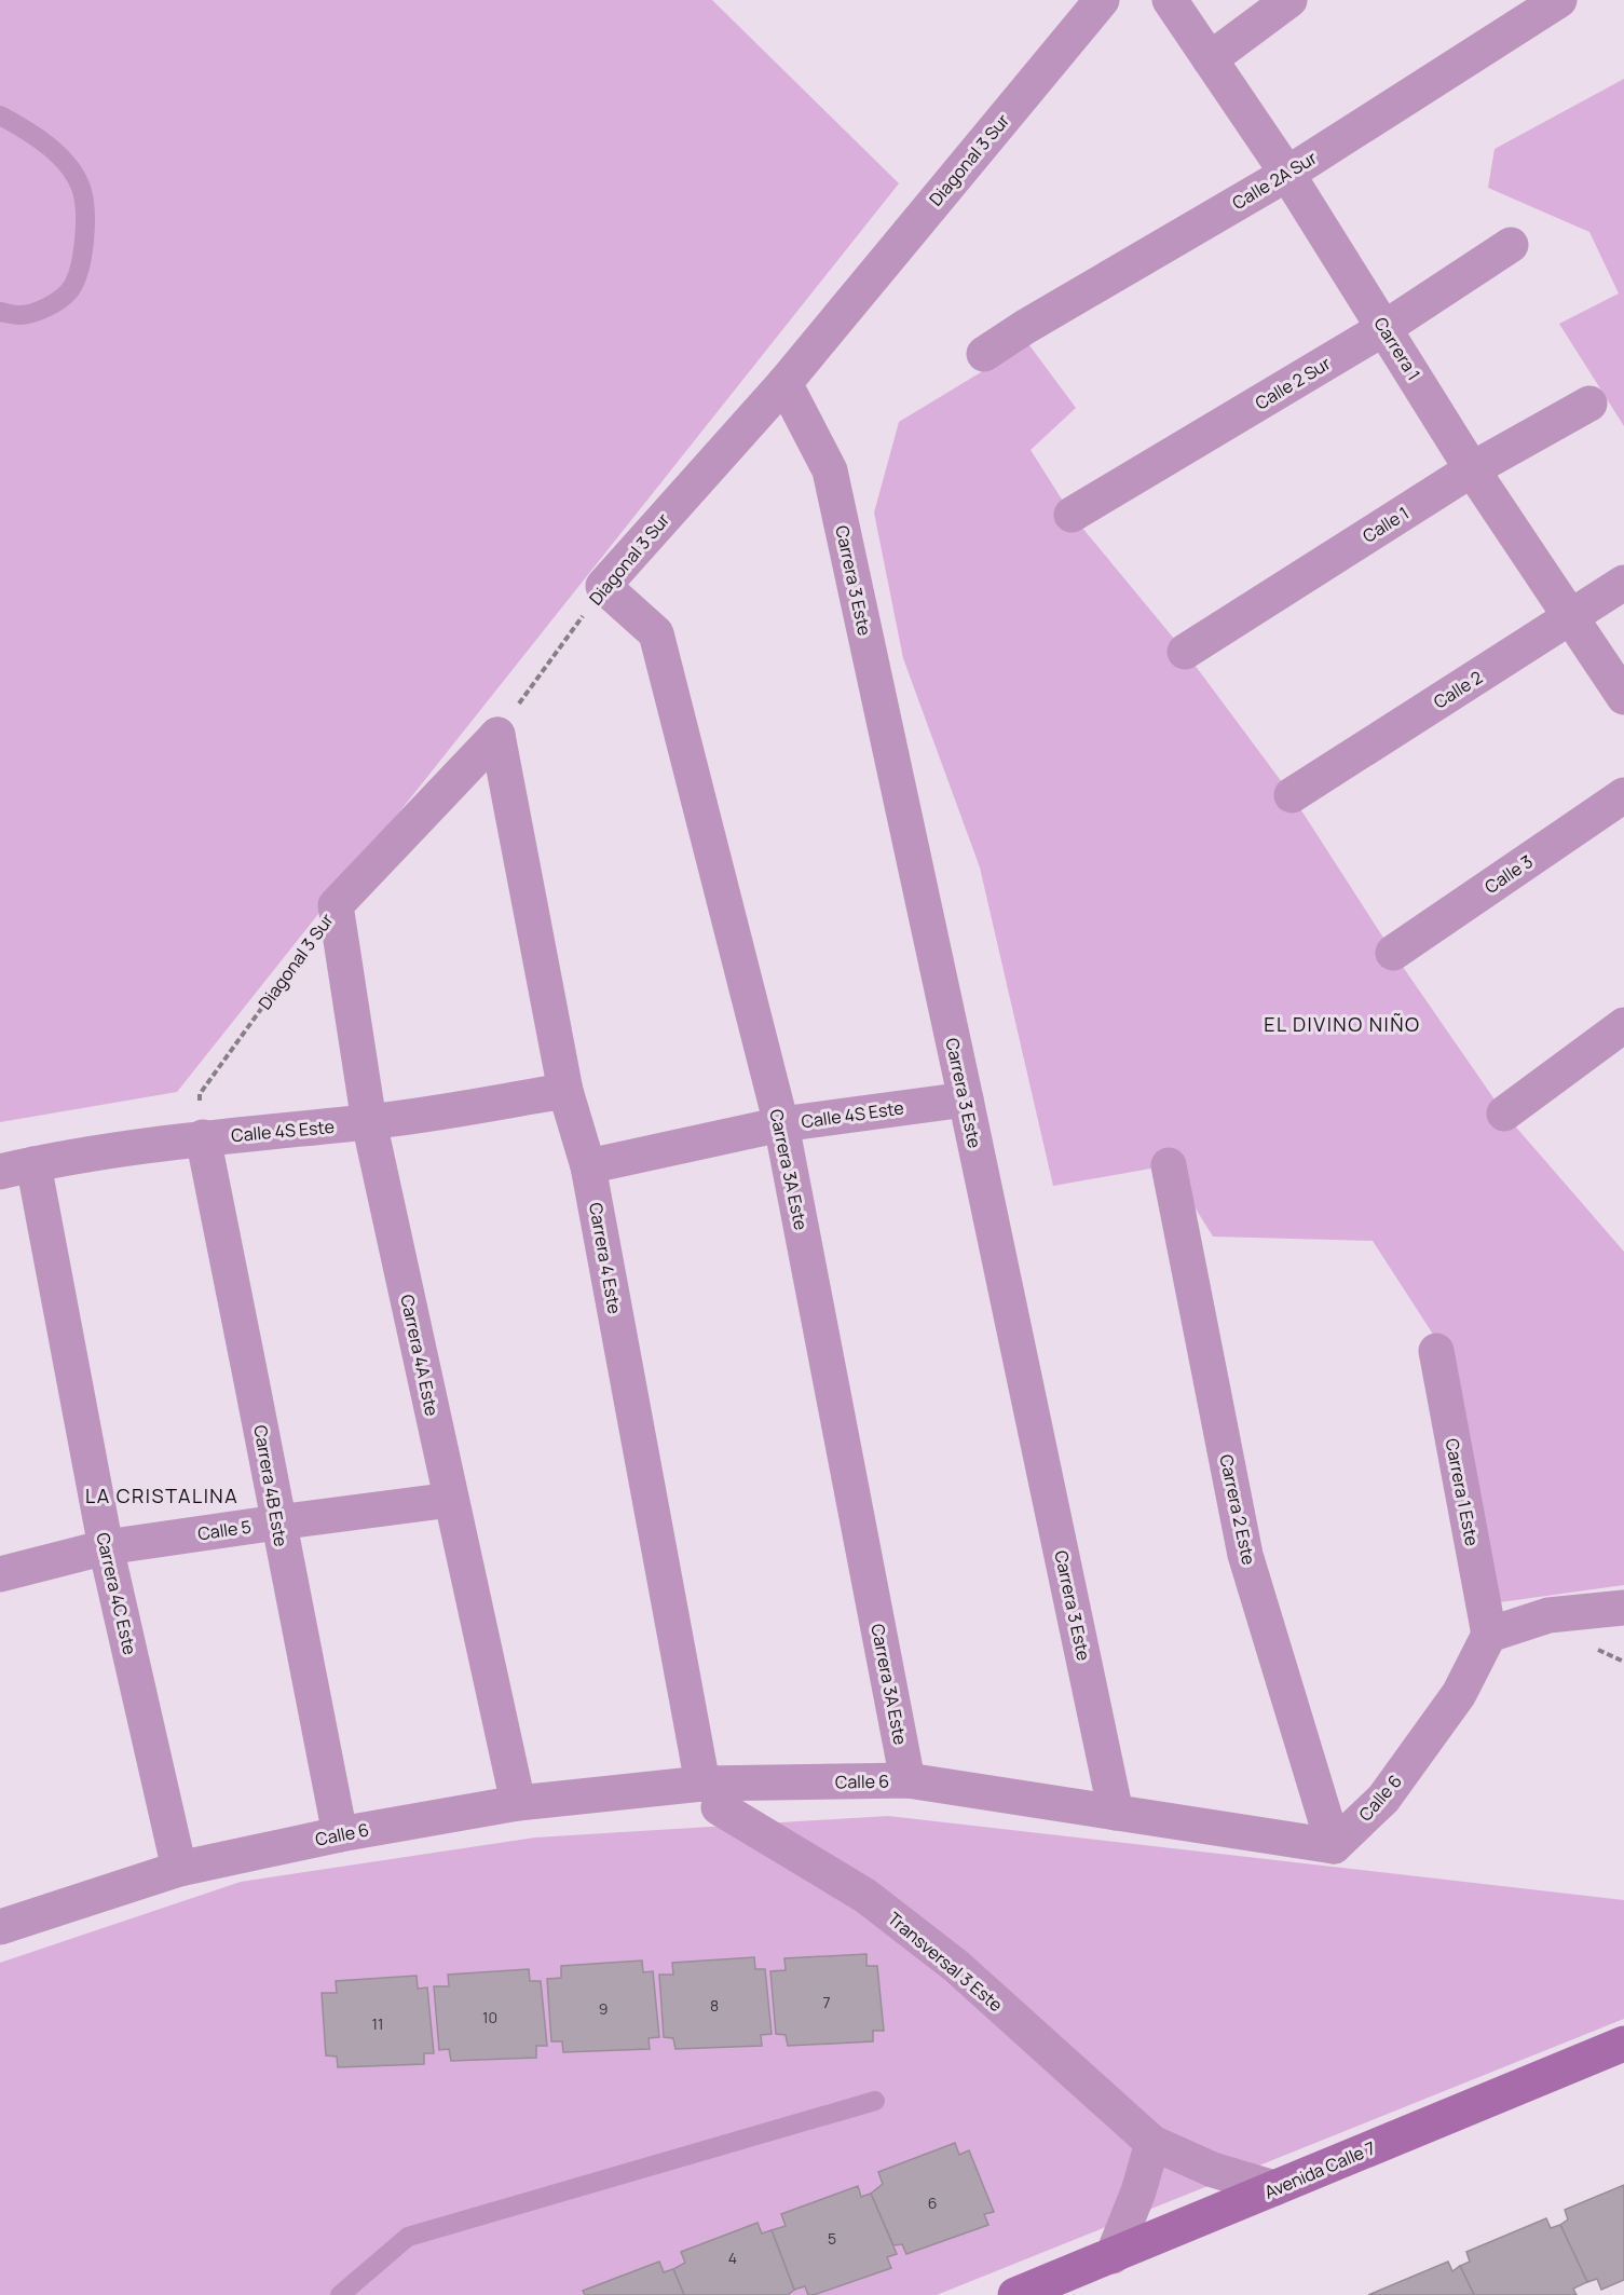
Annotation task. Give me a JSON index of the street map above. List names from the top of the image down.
{
  "streets": {
    "main road": ["Avenida Calle 7"],
    "street": [
      "Diagonal 3 Sur",
      "Calle 2A Sur",
      "Carrera 1",
      "Calle 2 Sur",
      "Calle 1",
      "Carrera 3 Este",
      "Calle 2",
      "Calle 3",
      "Calle 4S Este",
      "Carrera 3A Este",
      "Carrera 4 Este",
      "Carrera 4A Este",
      "Carrera 4B Este",
      "Carrera 1 Este",
      "Carrera 2 Este",
      "Calle 5",
      "Carrera 4C Este",
      "Calle 6",
      "Transversal 3 Este"
    ]
  },
  "crossings": [
    ["Diagonal 3 Sur", "Carrera 3 Este"],
    ["Diagonal 3 Sur", "Calle 4S Este"],
    ["Diagonal 3 Sur", "Carrera 3A Este"],
    ["Diagonal 3 Sur", "Carrera 4 Este"],
    ["Diagonal 3 Sur", "Carrera 4A Este"],
    ["Diagonal 3 Sur", "Carrera 4B Este"],
    ["Calle 2A Sur", "Carrera 1"],
    ["Carrera 1", "Calle 2 Sur"],
    ["Carrera 1", "Calle 1"],
    ["Carrera 1", "Calle 2"],
    ["Carrera 3 Este", "Calle 4S Este"],
    ["Carrera 3 Este", "Calle 6"],
    ["Calle 4S Este", "Carrera 3A Este"],
    ["Calle 4S Este", "Carrera 4 Este"],
    ["Calle 4S Este", "Carrera 4A Este"],
    ["Calle 4S Este", "Carrera 4B Este"],
    ["Calle 4S Este", "Carrera 4C Este"],
    ["Carrera 3A Este", "Calle 6"],
    ["Carrera 4 Este", "Calle 6"],
    ["Carrera 4 Este", "Transversal 3 Este"],
    ["Carrera 4A Este", "Calle 5"],
    ["Carrera 4A Este", "Calle 6"],
    ["Carrera 4B Este", "Calle 5"],
    ["Carrera 4B Este", "Calle 6"],
    ["Carrera 1 Este", "Calle 6"],
    ["Carrera 2 Este", "Calle 6"],
    ["Calle 5", "Carrera 4C Este"],
    ["Carrera 4C Este", "Calle 6"],
    ["Calle 6", "Transversal 3 Este"],
    ["Transversal 3 Este", "Avenida Calle 7"]
  ],
  "districts": ["EL DIVINO NIÑO", "LA CRISTALINA"],
  "house_numbers": [
    "7",
    "8",
    "9",
    "10",
    "11",
    "6",
    "5",
    "4"
  ]
}
